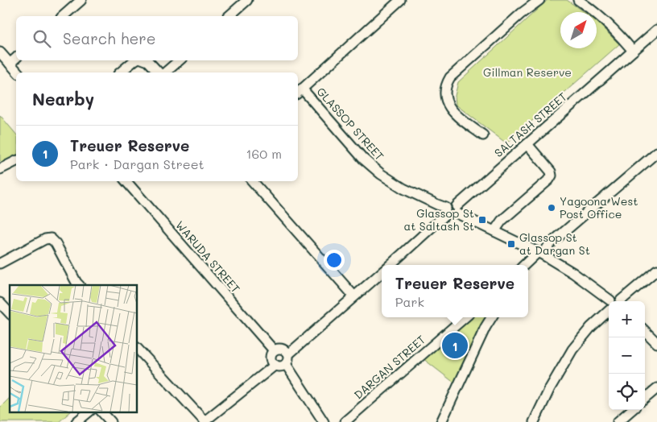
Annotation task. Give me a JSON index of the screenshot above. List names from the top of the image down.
{
  "streets": {
    "street": [
      "GLASSOP STREET",
      "SALTASH STREET",
      "WARUDA STREET",
      "DARGAN STREET"
    ]
  },
  "parks": ["Gillman Reserve"],
  "places": {
    "other": ["Yagoona West Post Office"],
    "transit": ["Glassop St at Saltash St", "Glassop St at Dargan St"]
  },
  "north": "top right",
  "page": {
    "search": "Search here",
    "heading": "Nearby",
    "list": [
      {
        "mark": "1",
        "name": "Treuer Reserve",
        "note": "Park · Dargan Street",
        "value": "160 m"
      }
    ],
    "popup": ["Treuer Reserve", "Park"],
    "map_buttons": ["+", "−"],
    "pins": "1"
  }
}
